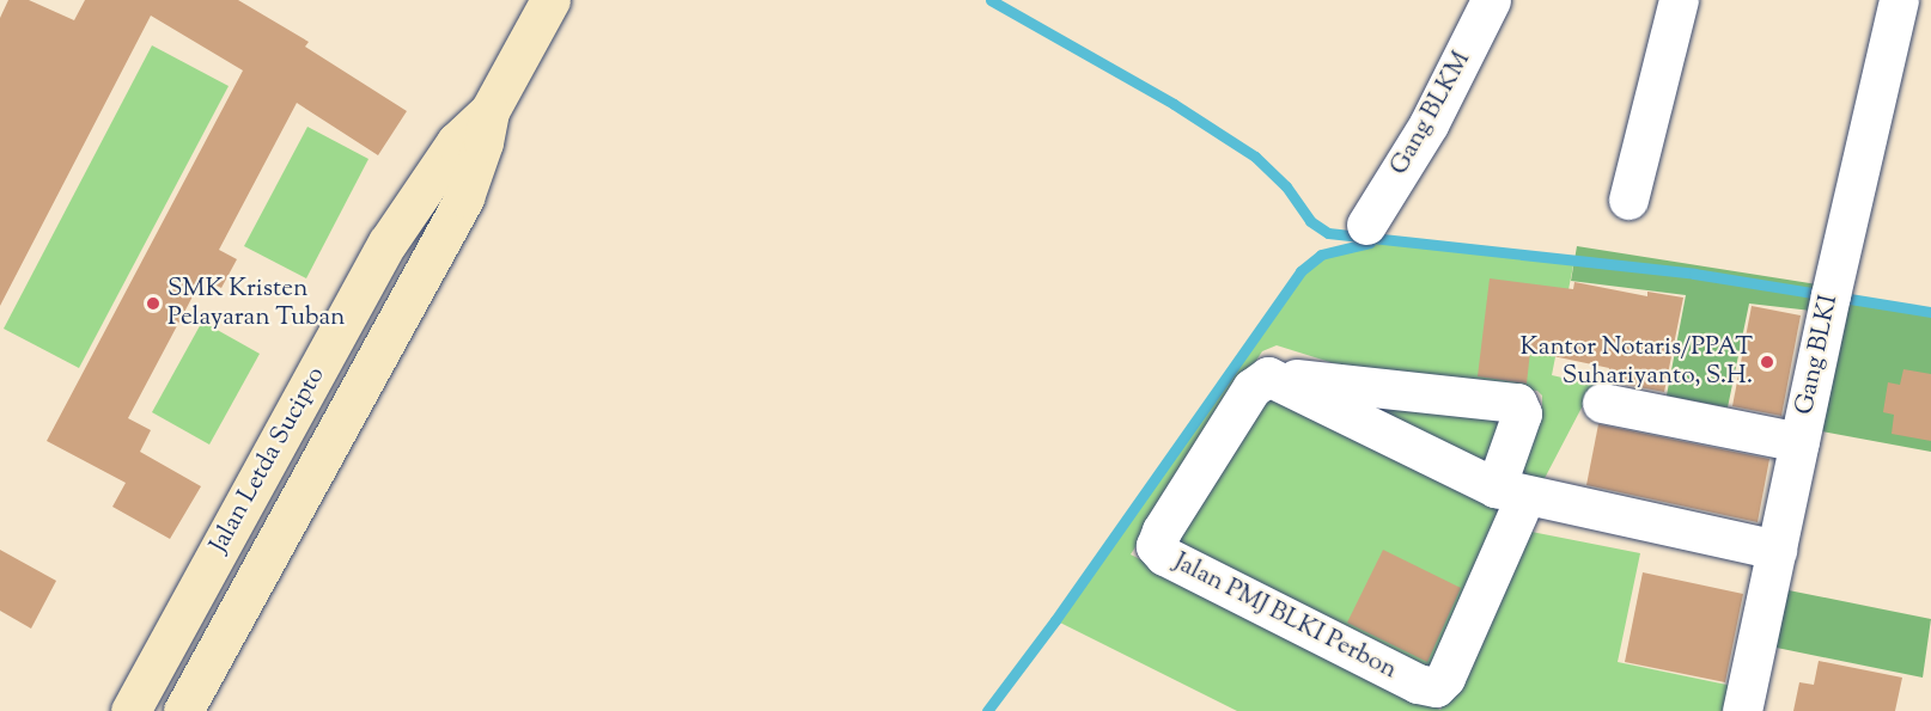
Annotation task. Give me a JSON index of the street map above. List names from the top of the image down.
{
  "streets": {
    "main road": ["Jalan Letda Sucipto"],
    "street": ["Gang BLKM", "Gang BLKI", "Jalan PMJ BLKI Perbon"]
  },
  "places": ["SMK Kristen Pelayaran Tuban", "Kantor Notaris/PPAT Suhariyanto, S.H."]
}
